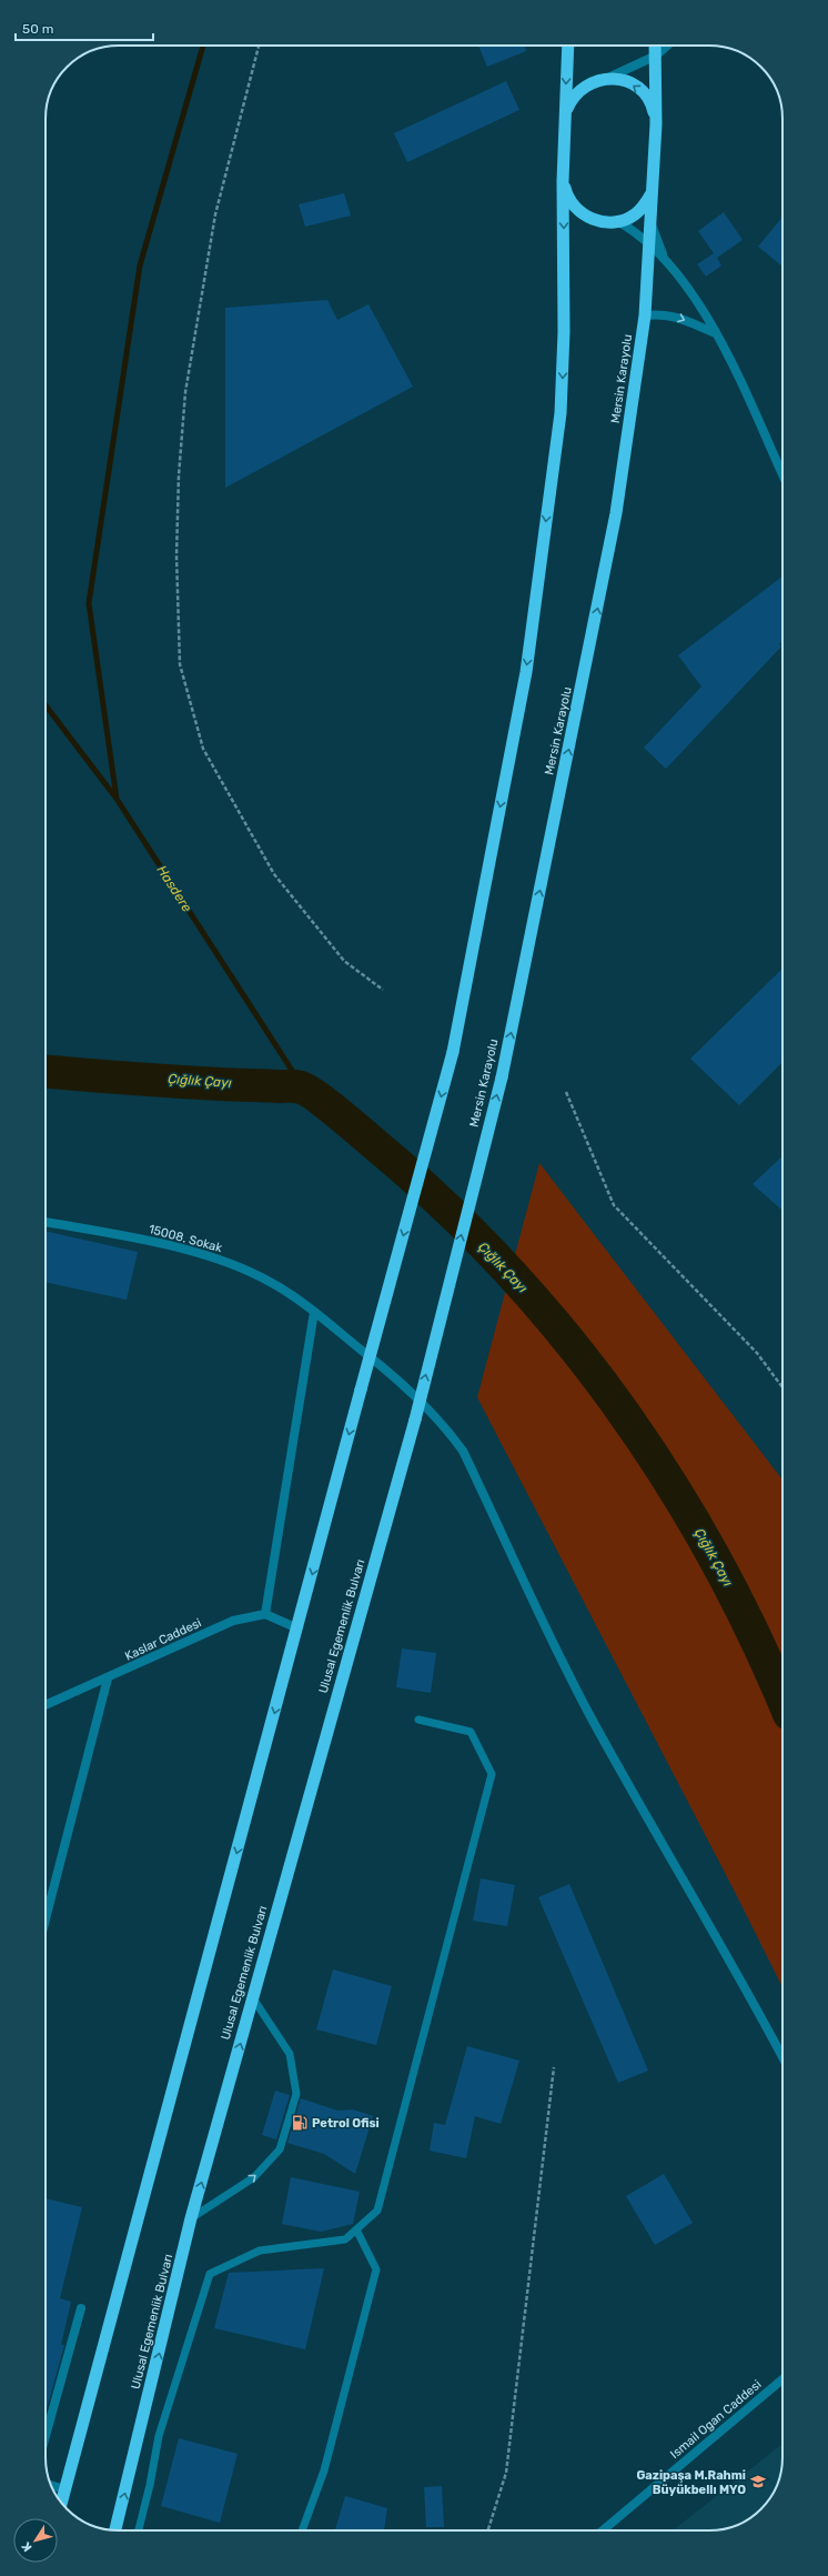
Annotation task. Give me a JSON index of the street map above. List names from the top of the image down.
{
  "streets": {
    "highway": ["Mersin Karayolu", "Ulusal Egemenlik Bulvarı"],
    "street": ["15008. Sokak", "Kaslar Caddesi", "Ismail Ogan Caddesi"]
  },
  "crossings": [
    ["Mersin Karayolu", "Ulusal Egemenlik Bulvarı"]
  ],
  "water": ["Hasdere", "Çığlık Çayı"],
  "places": {
    "fuel station": ["Petrol Ofisi"],
    "school or university": ["Gazipaşa M.Rahmi Büyükbellı MYO"]
  },
  "scale_bar": "50 m",
  "north": "bottom left"
}
